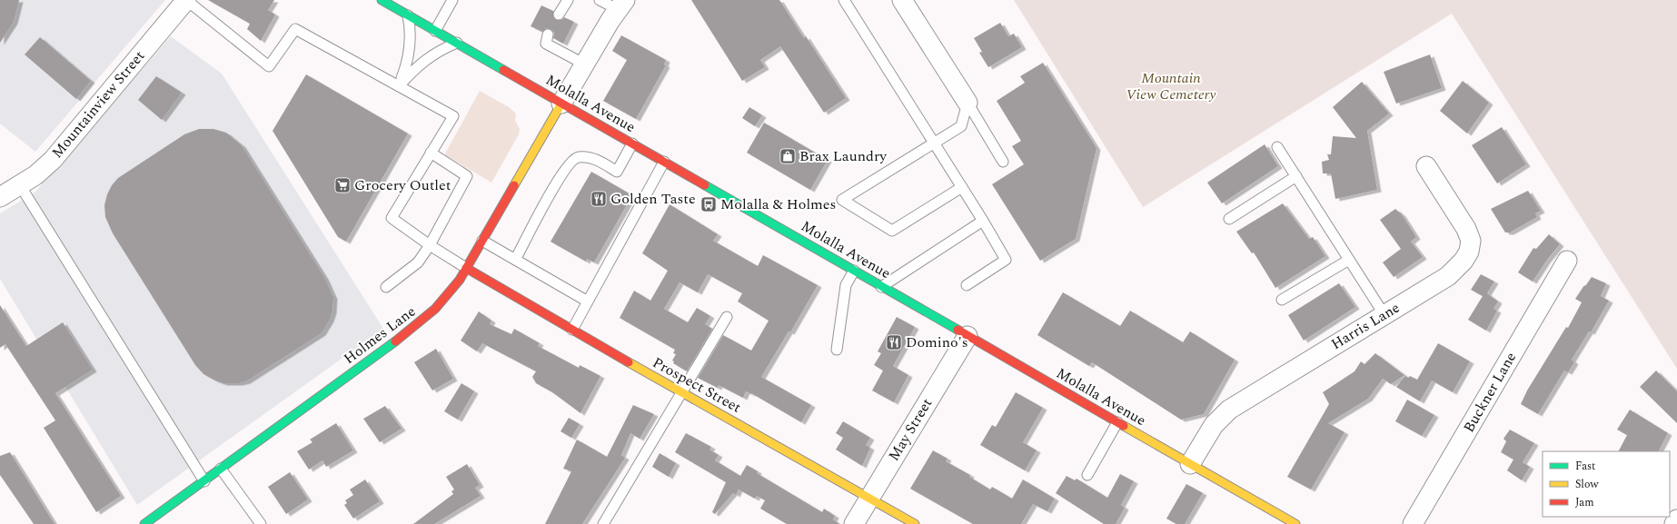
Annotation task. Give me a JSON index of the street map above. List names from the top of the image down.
{
  "streets": {
    "street": [
      "Molalla Avenue",
      "Mountainview Street",
      "Harris Lane",
      "Holmes Lane",
      "Prospect Street",
      "Buckner Lane",
      "May Street"
    ]
  },
  "crossings": [
    ["Molalla Avenue", "Harris Lane"],
    ["Molalla Avenue", "Holmes Lane"],
    ["Molalla Avenue", "May Street"],
    ["Holmes Lane", "Prospect Street"],
    ["Prospect Street", "May Street"]
  ],
  "parks": ["Mountain View Cemetery"],
  "places": {
    "shop": ["Brax Laundry"],
    "supermarket": ["Grocery Outlet"],
    "restaurant": ["Golden Taste", "Domino's"],
    "bus stop": ["Molalla & Holmes"]
  },
  "legend": ["Fast", "Slow", "Jam"]
}
